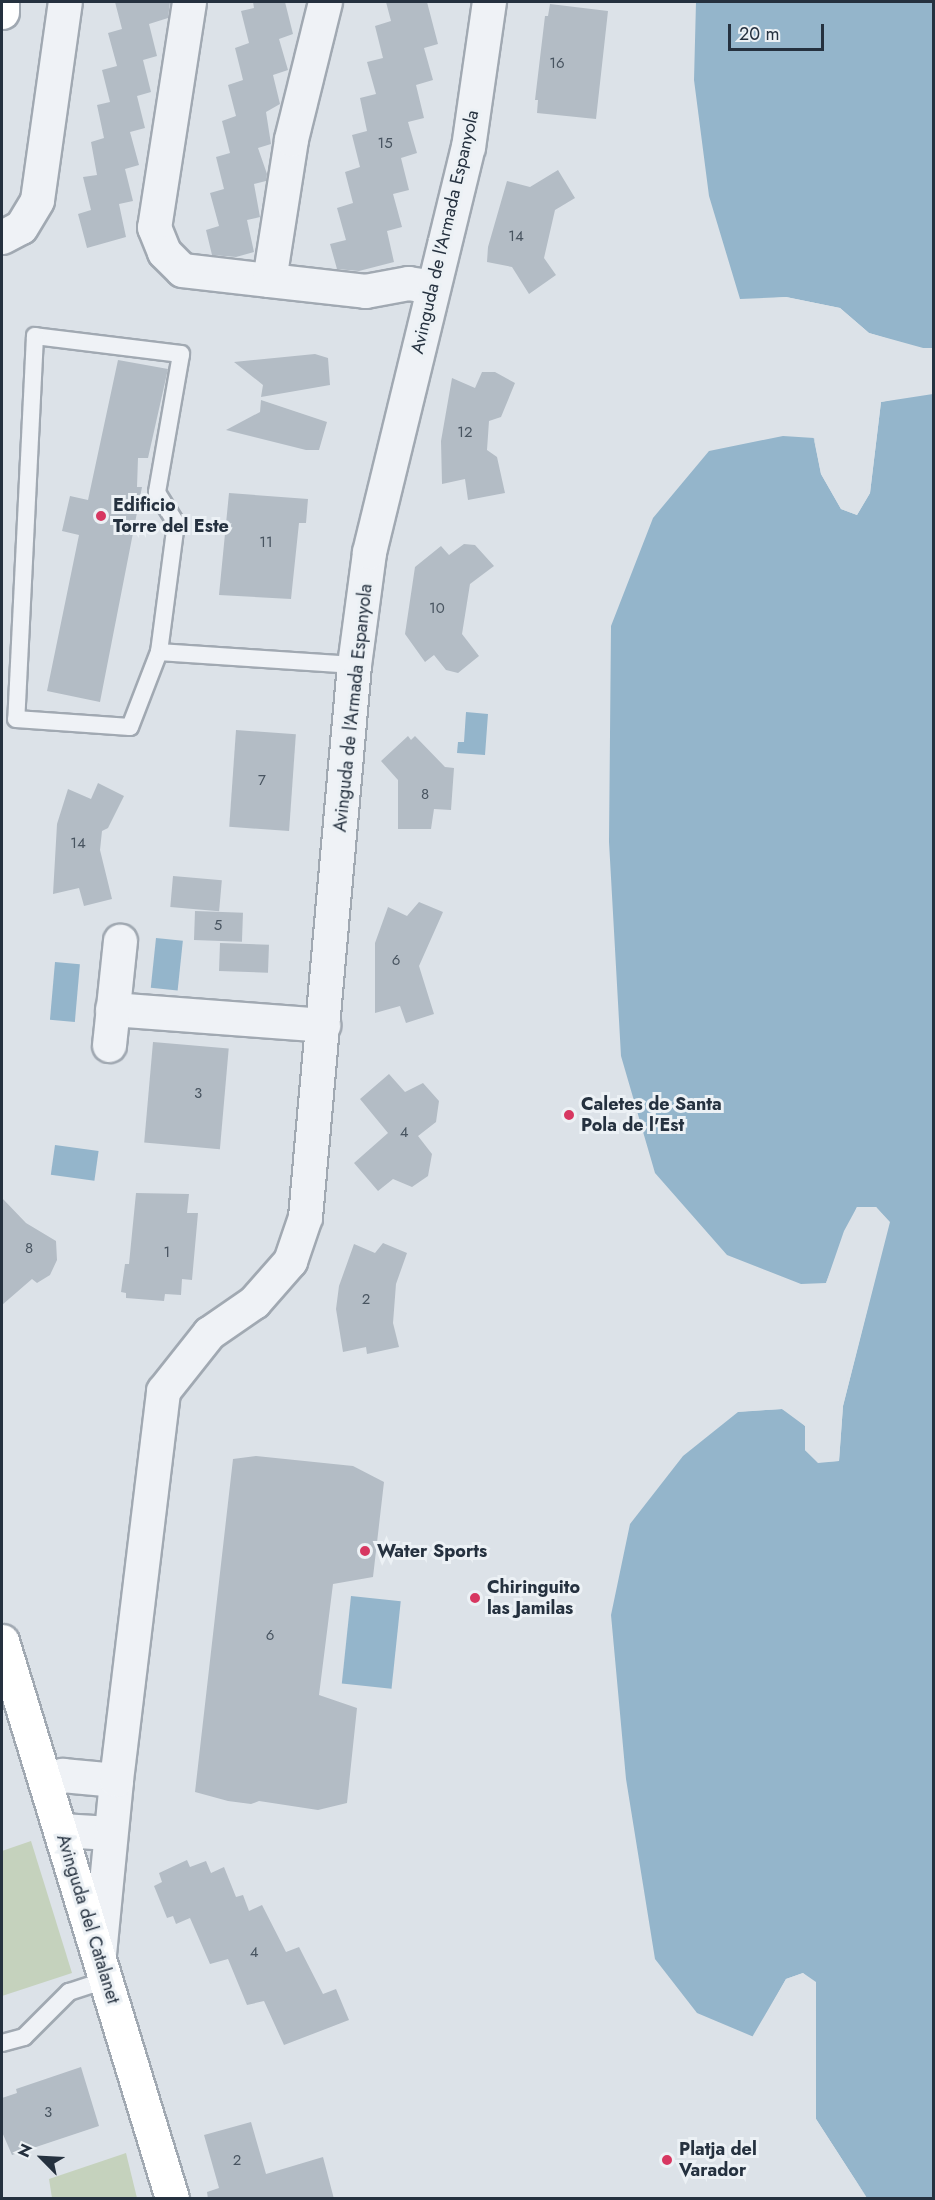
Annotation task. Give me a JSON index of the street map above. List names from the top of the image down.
{
  "streets": {
    "street": ["Avinguda de l'Armada Espanyola", "Avinguda del Catalanet"]
  },
  "places": [
    "Edificio Torre del Este",
    "Caletes de Santa Pola de l'Est",
    "Water Sports",
    "Chiringuito las Jamilas",
    "Platja del Varador"
  ],
  "house_numbers": [
    "16",
    "15",
    "14",
    "12",
    "11",
    "10",
    "7",
    "8",
    "14",
    "5",
    "6",
    "3",
    "4",
    "8",
    "1",
    "2",
    "6",
    "4",
    "3",
    "2"
  ],
  "scale_bar": "20 m",
  "north": "top left"
}
